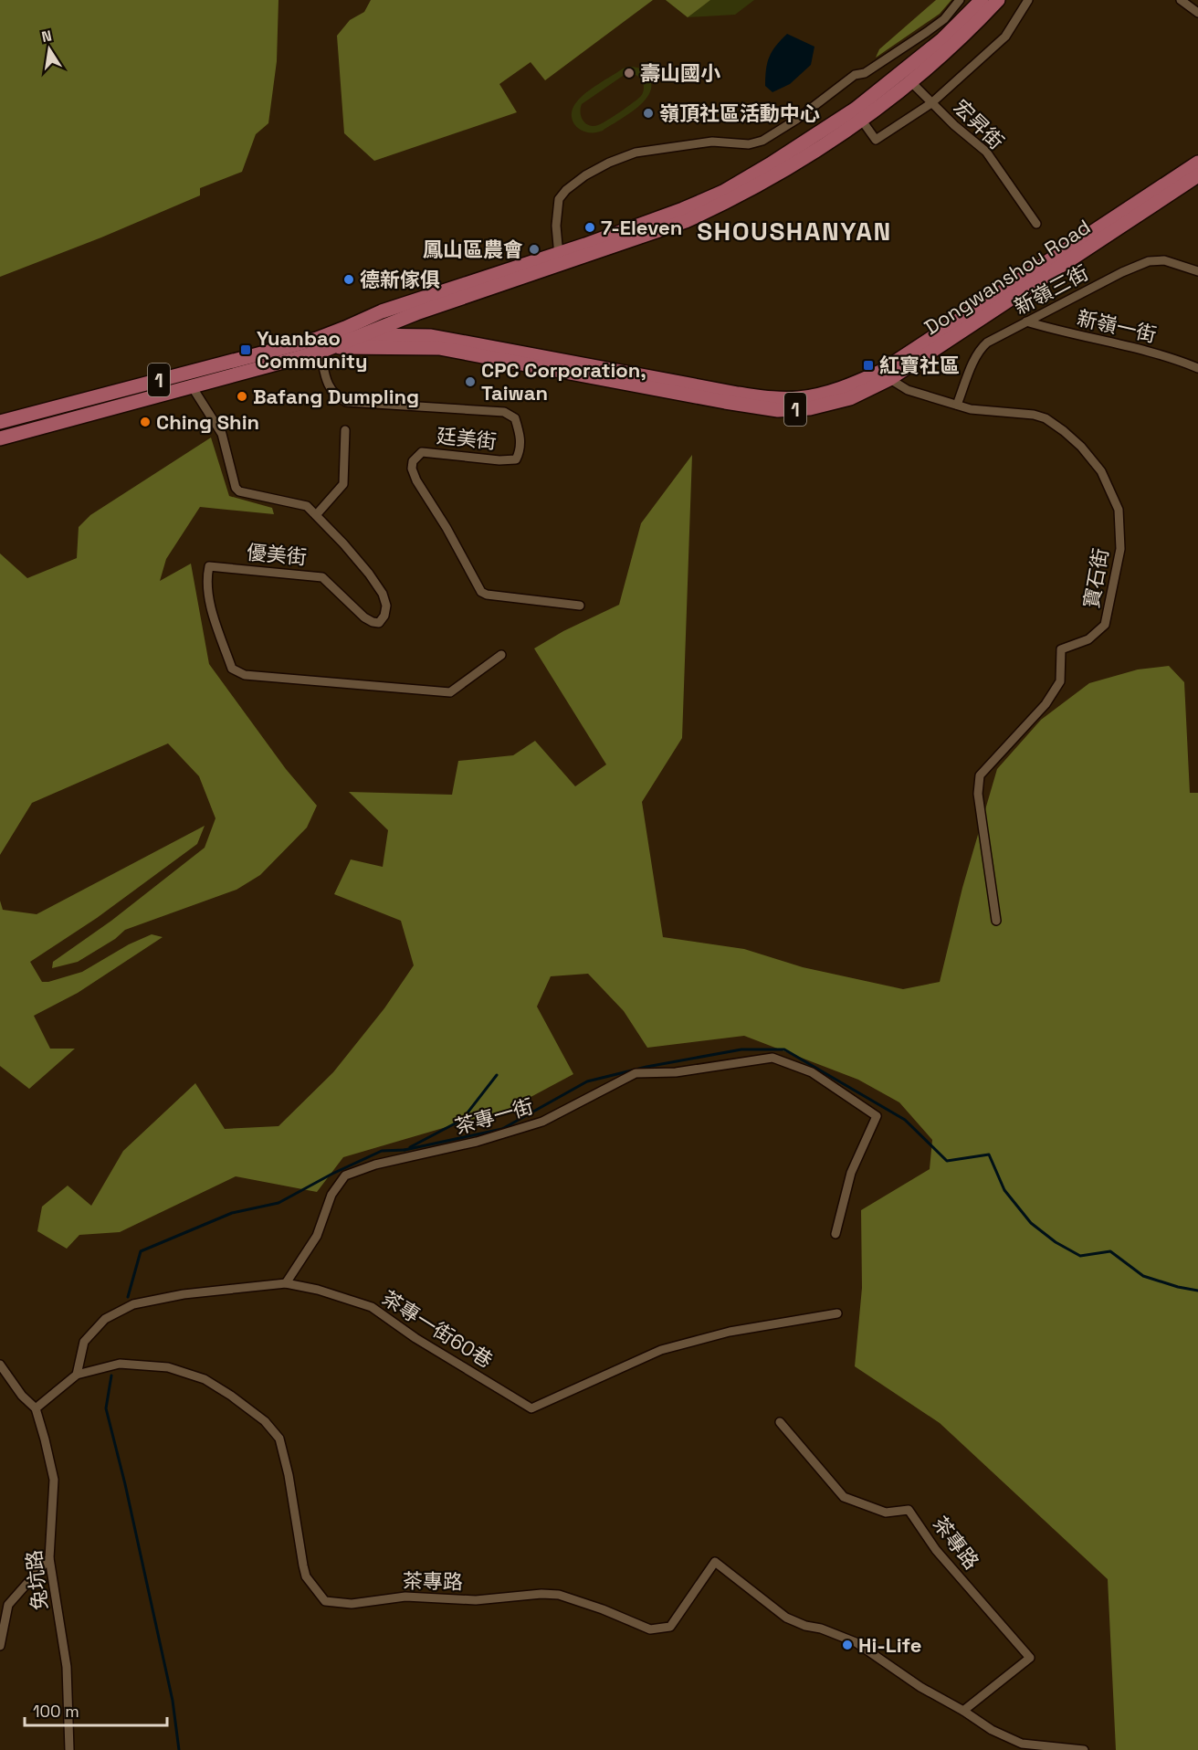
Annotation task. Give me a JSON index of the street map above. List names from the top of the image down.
{
  "streets": {
    "main road": ["Dongwanshou Road", "1"],
    "street": [
      "宏昇街",
      "新嶺三街",
      "新嶺一街",
      "廷美街",
      "優美街",
      "寶石街",
      "茶專一街",
      "茶專一街60巷",
      "茶專路",
      "兔坑路"
    ]
  },
  "crossings": [
    ["Dongwanshou Road", "1"],
    ["Dongwanshou Road", "廷美街"],
    ["Dongwanshou Road", "寶石街"],
    ["新嶺三街", "新嶺一街"],
    ["新嶺三街", "寶石街"],
    ["1", "廷美街"],
    ["1", "優美街"],
    ["茶專一街", "茶專一街60巷"],
    ["茶專路", "兔坑路"]
  ],
  "districts": ["SHOUSHANYAN"],
  "places": {
    "other": [
      "壽山國小",
      "嶺頂社區活動中心",
      "7-Eleven",
      "鳳山區農會",
      "德新傢俱",
      "CPC Corporation, Taiwan",
      "Bafang Dumpling",
      "Ching Shin",
      "Hi-Life"
    ],
    "transit": ["Yuanbao Community", "紅寶社區"]
  },
  "scale_bar": "100 m",
  "north": "top"
}
